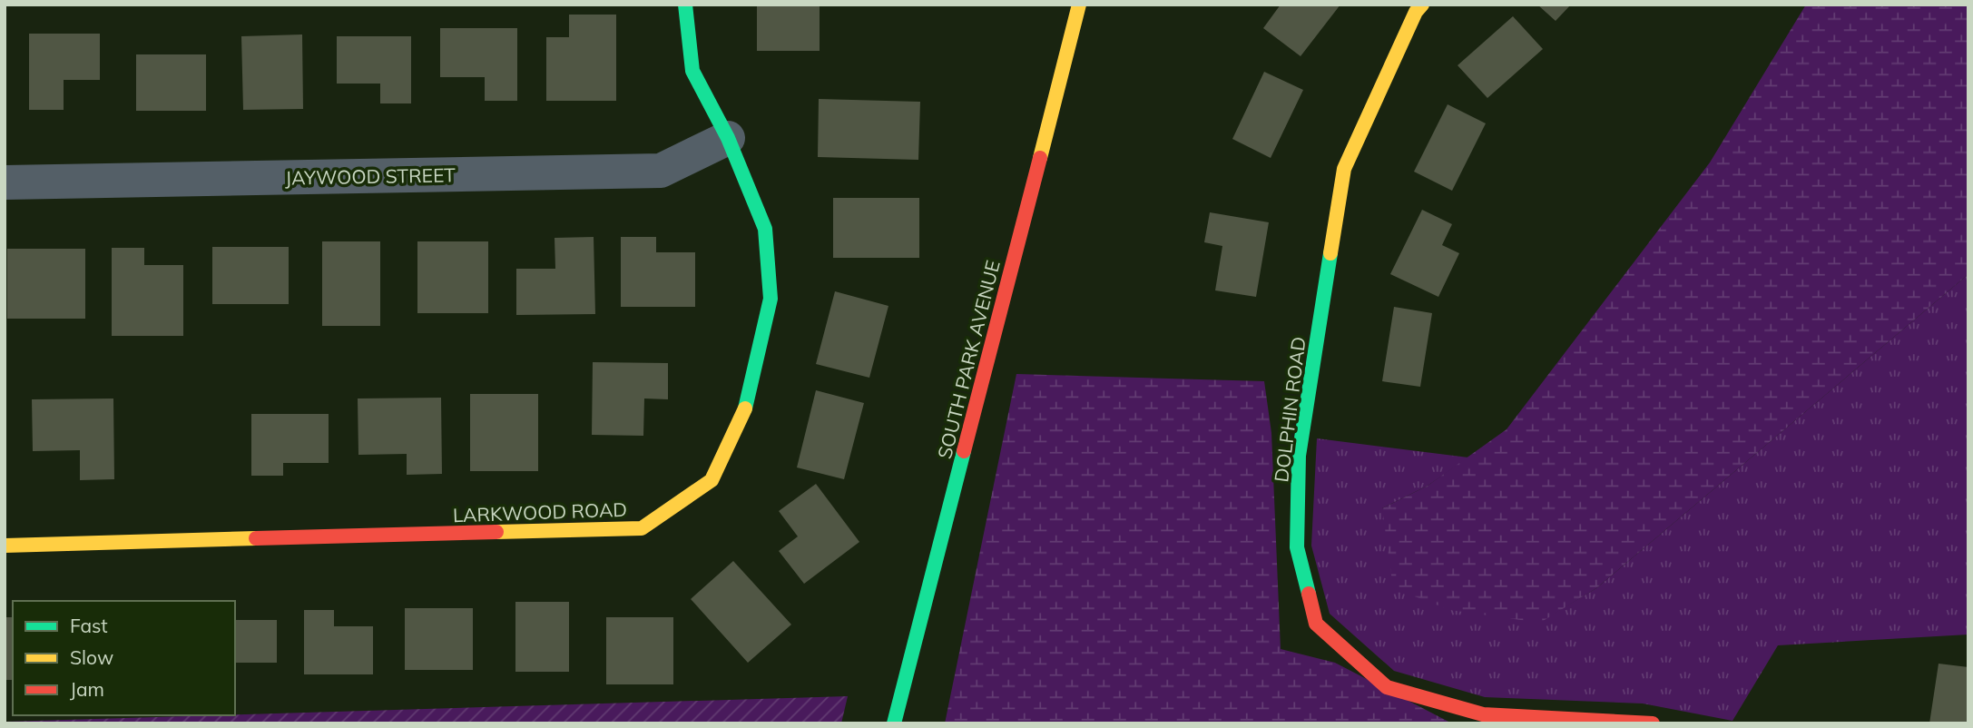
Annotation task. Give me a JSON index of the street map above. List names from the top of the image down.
{
  "streets": {
    "street": [
      "JAYWOOD STREET",
      "SOUTH PARK AVENUE",
      "DOLPHIN ROAD",
      "LARKWOOD ROAD"
    ]
  },
  "crossings": [
    ["JAYWOOD STREET", "LARKWOOD ROAD"]
  ],
  "legend": ["Fast", "Slow", "Jam"]
}
